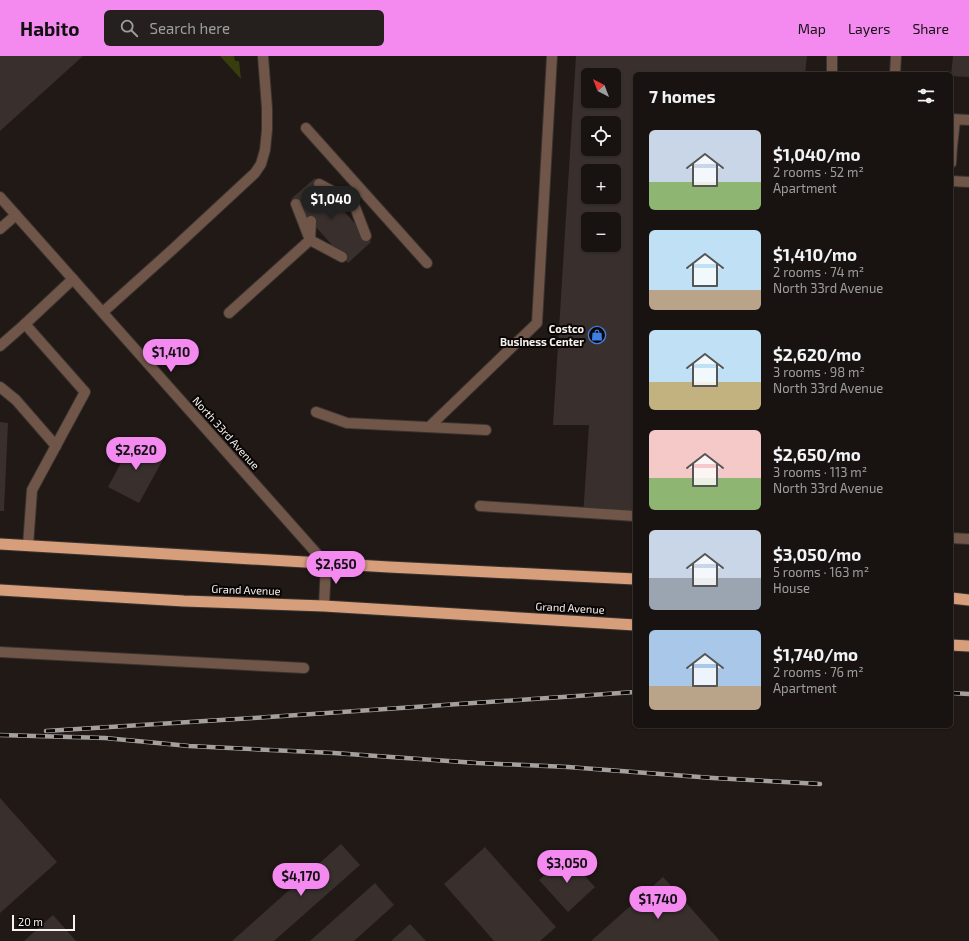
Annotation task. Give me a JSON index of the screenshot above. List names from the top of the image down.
{
  "streets": {
    "highway": ["Grand Avenue"],
    "street": ["North 33rd Avenue"]
  },
  "places": {
    "shop": ["Costco Business Center"]
  },
  "scale_bar": "20 m",
  "north": "top left",
  "page": {
    "header": "Habito",
    "search": "Search here",
    "nav": ["Map", "Layers", "Share"],
    "map_buttons": ["+", "−"],
    "heading": "7 homes",
    "list": [
      {
        "name": "$1,040/mo",
        "note": "2 rooms · 52 m² · Apartment"
      },
      {
        "name": "$1,410/mo",
        "note": "2 rooms · 74 m² · North 33rd Avenue"
      },
      {
        "name": "$2,620/mo",
        "note": "3 rooms · 98 m² · North 33rd Avenue"
      },
      {
        "name": "$2,650/mo",
        "note": "3 rooms · 113 m² · North 33rd Avenue"
      },
      {
        "name": "$3,050/mo",
        "note": "5 rooms · 163 m² · House"
      },
      {
        "name": "$1,740/mo",
        "note": "2 rooms · 76 m² · Apartment"
      }
    ],
    "price": [
      "$1,040",
      "$1,410",
      "$2,620",
      "$2,650",
      "$3,050",
      "$4,170",
      "$1,740"
    ],
    "scale": "20 m"
  }
}
